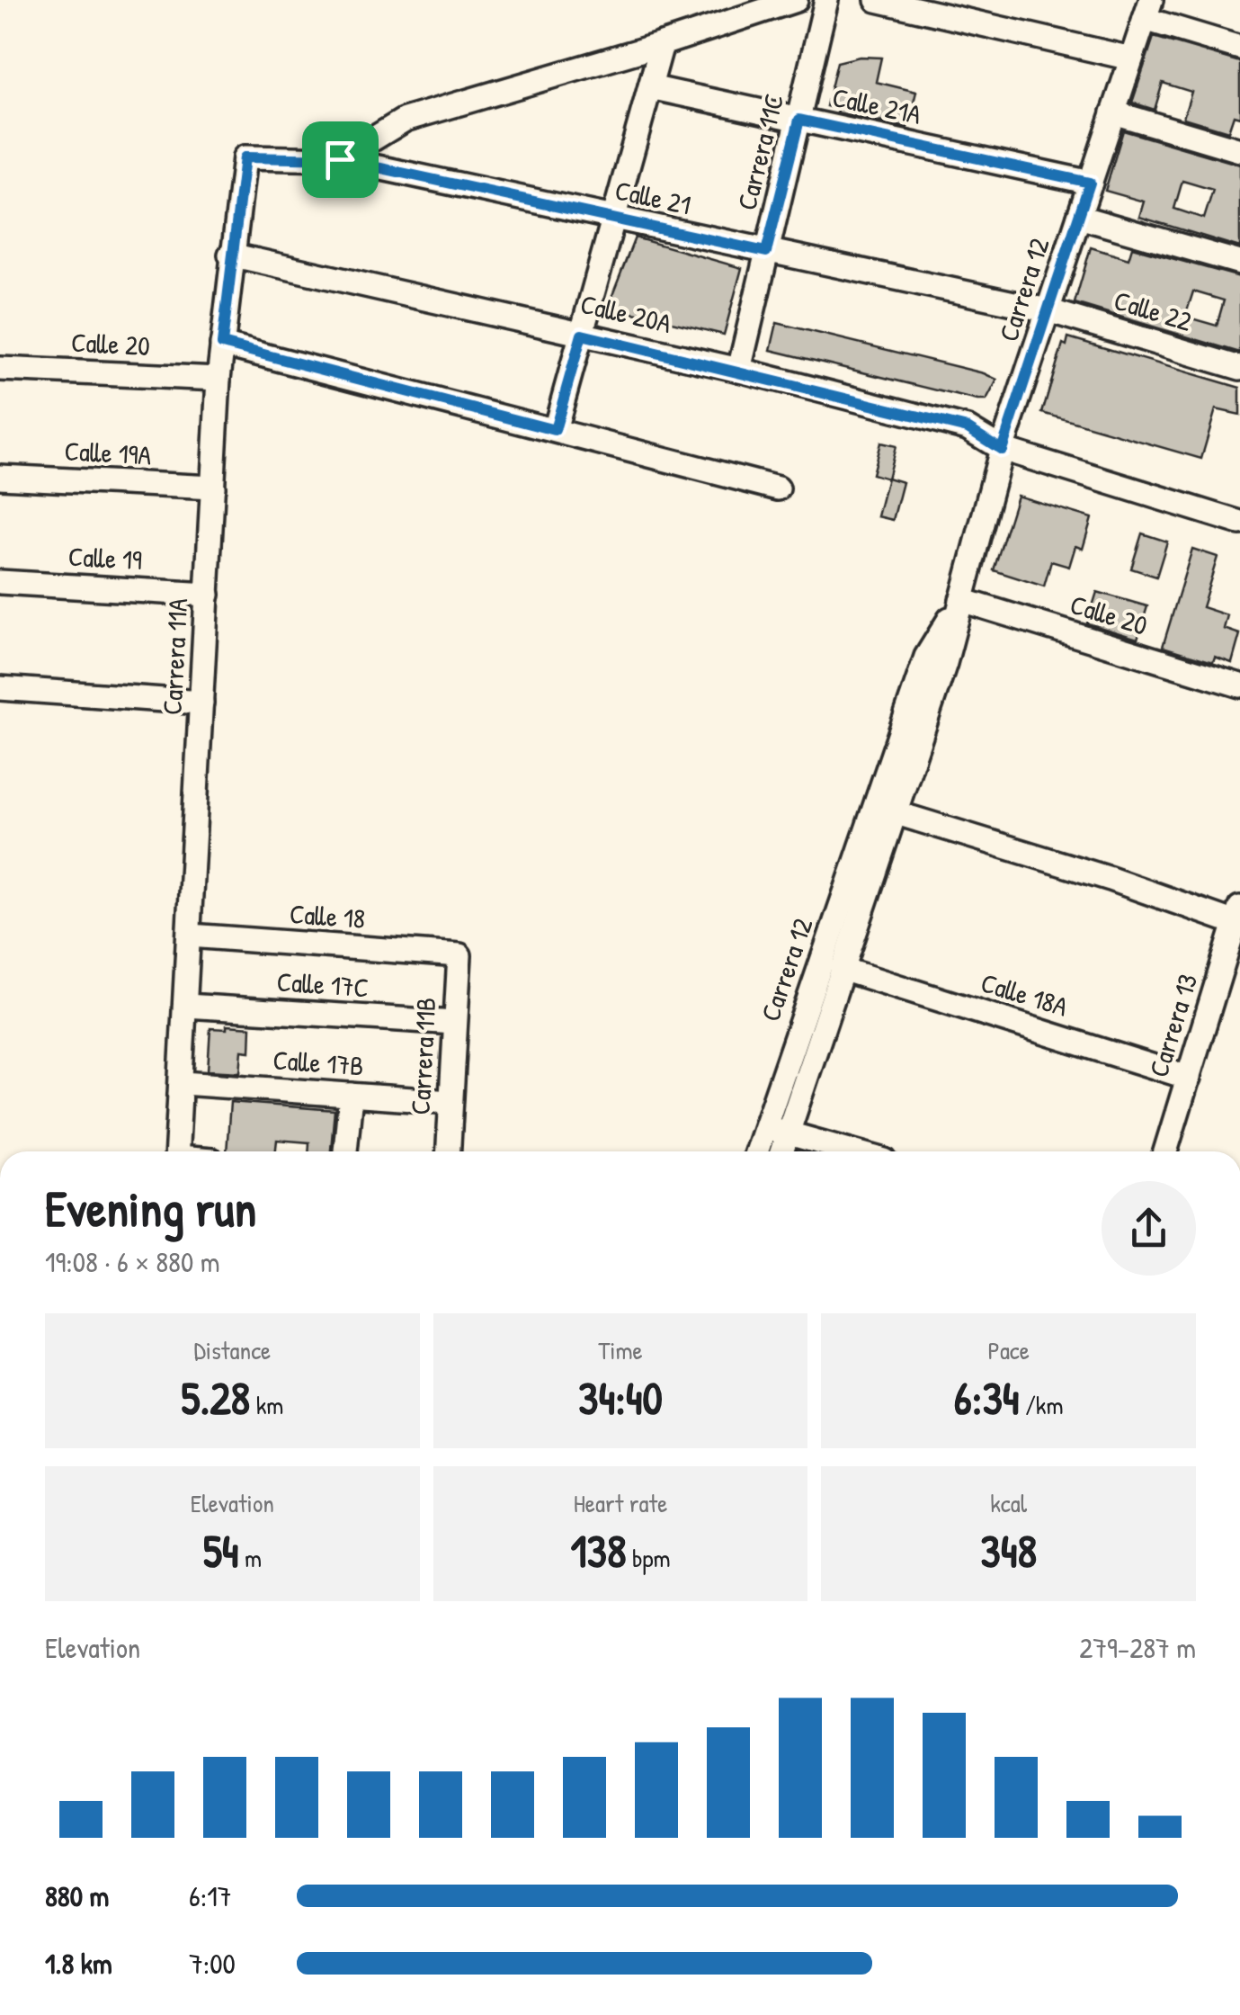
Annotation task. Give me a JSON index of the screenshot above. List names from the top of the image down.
{
  "streets": {
    "street": [
      "Calle 21A",
      "Carrera 11C",
      "Calle 21",
      "Carrera 12",
      "Calle 22",
      "Calle 20A",
      "Calle 20",
      "Calle 19A",
      "Calle 19",
      "Carrera 11A",
      "Calle 18",
      "Calle 17C",
      "Calle 18A",
      "Carrera 13",
      "Carrera 11B",
      "Calle 17B"
    ]
  },
  "crossings": [
    ["Calle 21A", "Carrera 11C"],
    ["Calle 21A", "Carrera 12"],
    ["Carrera 11C", "Calle 21"],
    ["Carrera 11C", "Calle 20A"],
    ["Calle 21", "Carrera 12"],
    ["Calle 21", "Calle 22"],
    ["Calle 21", "Carrera 11A"],
    ["Carrera 12", "Calle 22"],
    ["Carrera 12", "Calle 20A"],
    ["Carrera 12", "Calle 20"],
    ["Carrera 12", "Calle 18A"],
    ["Calle 20A", "Carrera 11A"],
    ["Calle 20", "Carrera 11A"],
    ["Calle 19A", "Carrera 11A"],
    ["Calle 19", "Carrera 11A"],
    ["Carrera 11A", "Calle 18"],
    ["Carrera 11A", "Calle 17C"],
    ["Carrera 11A", "Calle 17B"],
    ["Calle 18", "Carrera 11B"],
    ["Calle 17C", "Carrera 11B"],
    ["Calle 18A", "Carrera 13"],
    ["Carrera 11B", "Calle 17B"]
  ],
  "page": {
    "heading": ["Evening run", "19:08 · 6 × 880 m"],
    "stats": [
      ["Distance", "5.28 km"],
      ["Time", "34:40"],
      ["Pace", "6:34 /km"],
      ["Elevation", "54 m"],
      ["Heart rate", "138 bpm"],
      ["kcal", "348"]
    ],
    "chart": ["Elevation", "279–287 m"],
    "list": [
      {
        "name": "880 m",
        "note": "6:17"
      },
      {
        "name": "1.8 km",
        "note": "7:00"
      }
    ]
  }
}
